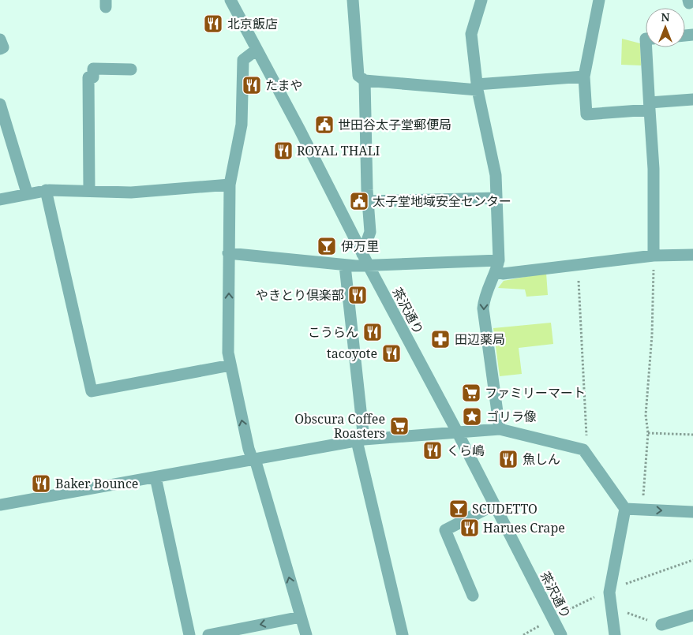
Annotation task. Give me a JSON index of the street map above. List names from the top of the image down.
{
  "streets": {
    "street": ["茶沢通り"]
  },
  "places": {
    "restaurant": [
      "北京飯店",
      "たまや",
      "ROYAL THALI",
      "やきとり倶楽部",
      "こうらん",
      "tacoyote",
      "くら嶋",
      "魚しん",
      "Baker Bounce",
      "Harues Crape"
    ],
    "public building": ["世田谷太子堂郵便局", "太子堂地域安全センター"],
    "bar": ["伊万里", "SCUDETTO"],
    "pharmacy": ["田辺薬局"],
    "supermarket": ["ファミリーマート", "Obscura Coffee Roasters"],
    "place": ["ゴリラ像"]
  },
  "north": "top"
}
